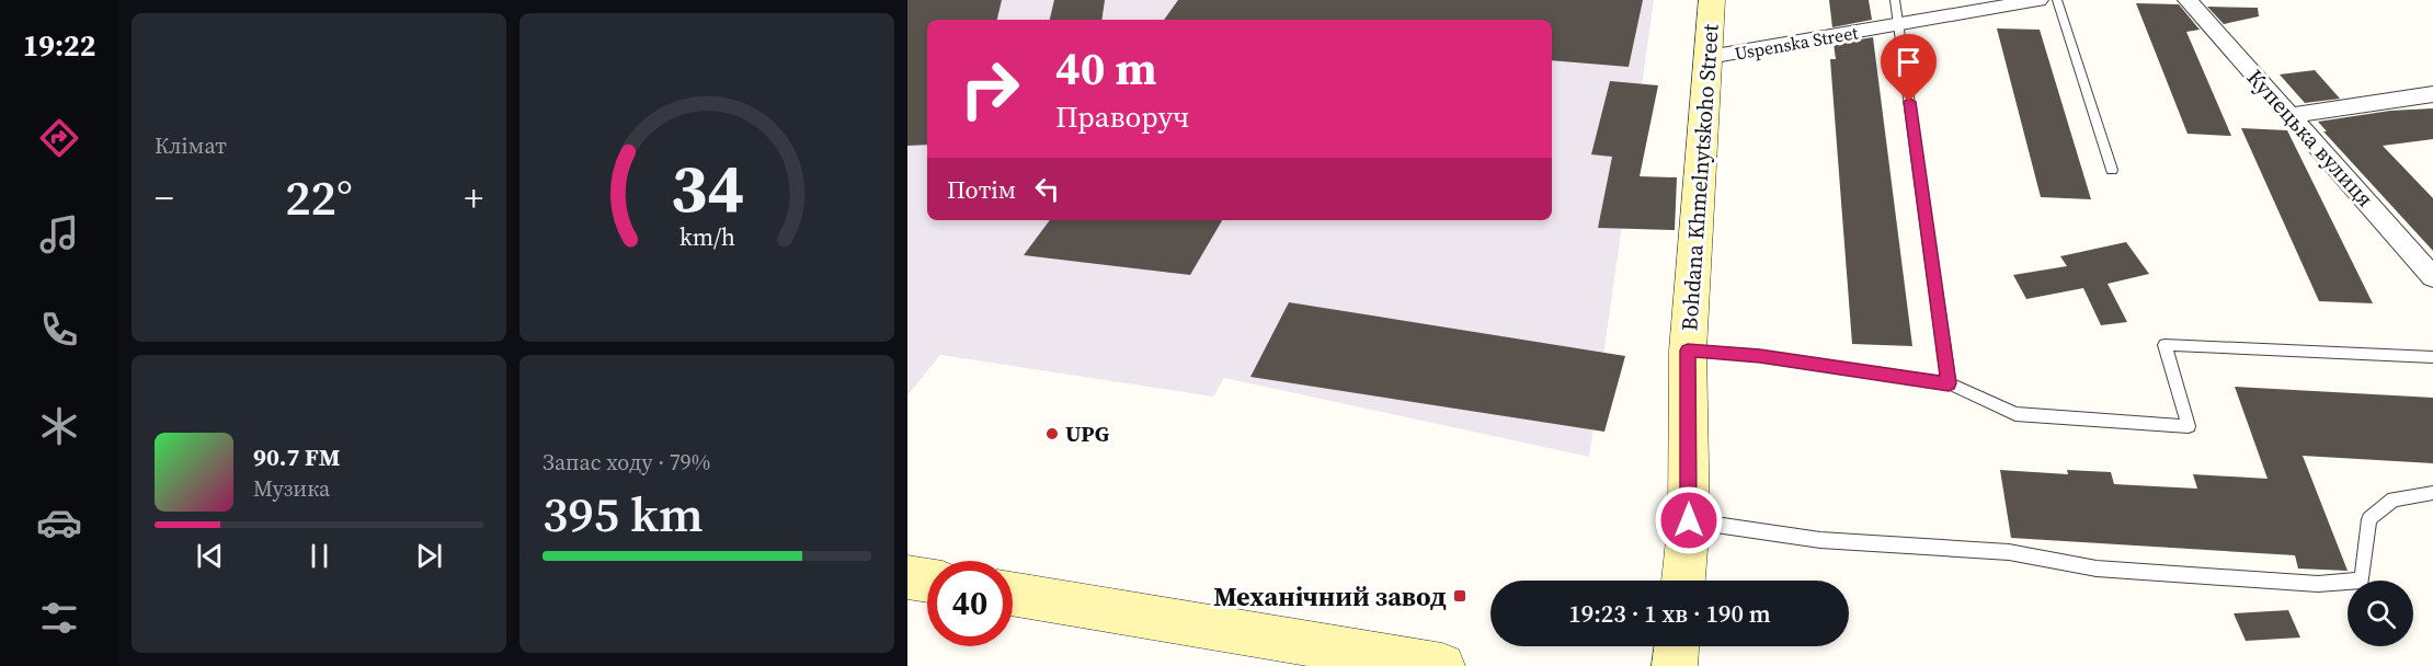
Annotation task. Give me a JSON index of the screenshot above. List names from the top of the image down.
{
  "streets": {
    "street": ["Uspenska Street", "Купецька вулиця", "Bohdana Khmelnytskoho Street"]
  },
  "crossings": [
    ["Uspenska Street", "Bohdana Khmelnytskoho Street"]
  ],
  "places": {
    "other": ["UPG"],
    "transit": ["Механічний завод"]
  },
  "page": {
    "tabs": "19:22",
    "tile": [
      "Клімат",
      ["Запас ходу · 79%", "395 km"]
    ],
    "turn": ["40 m", "Праворуч"],
    "then": "Потім",
    "heat": ["−", "22°", "+"],
    "song": ["90.7 FM", "Музика"],
    "limit": "40",
    "trip": "19:23 · 1 хв · 190 m",
    "gauge": ["34", "km/h"]
  }
}
